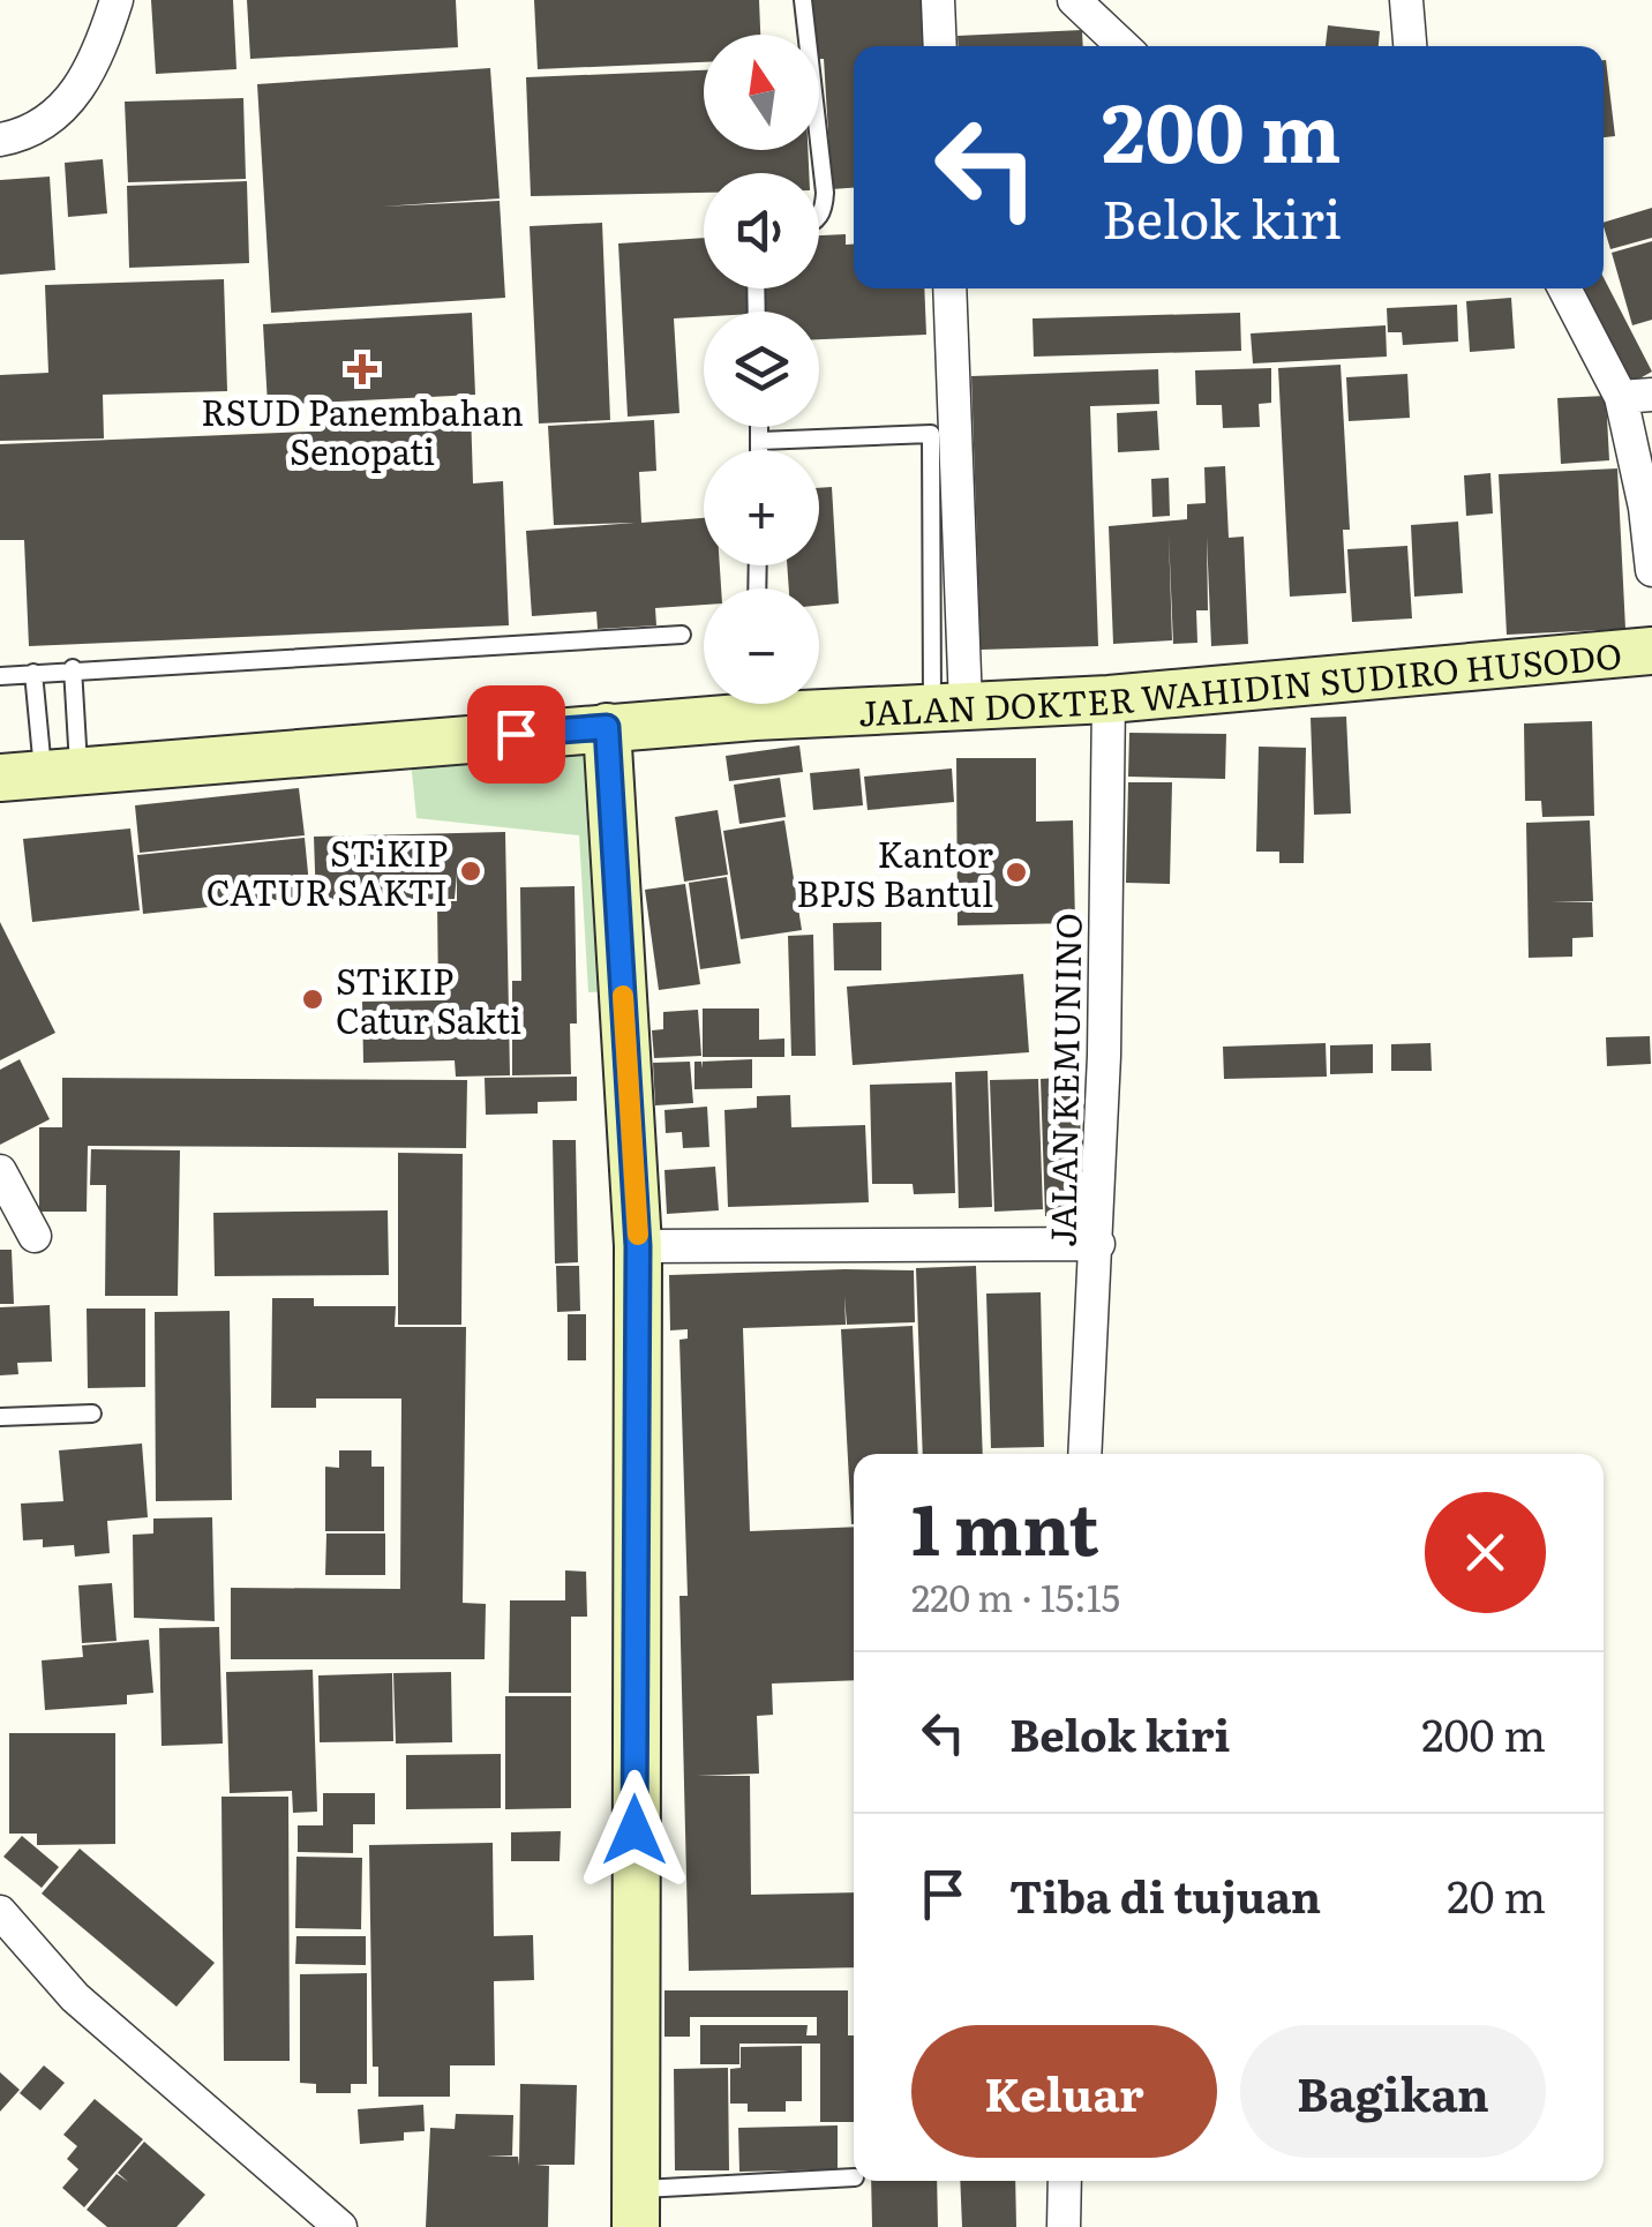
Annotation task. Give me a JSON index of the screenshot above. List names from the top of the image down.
{
  "streets": {
    "main road": ["JALAN DOKTER WAHIDIN SUDIRO HUSODO"],
    "street": ["JALAN KEMUNINO"]
  },
  "crossings": [
    ["JALAN DOKTER WAHIDIN SUDIRO HUSODO", "JALAN KEMUNINO"]
  ],
  "places": {
    "health": ["RSUD Panembahan Senopati"],
    "other": ["STiKIP CATUR SAKTI", "Kantor BPJS Bantul", "STiKIP Catur Sakti"]
  },
  "north": "top",
  "page": {
    "map_buttons": ["+", "−"],
    "turn": ["200 m", "Belok kiri"],
    "heading": ["1 mnt", "220 m · 15:15"],
    "list": [
      {
        "name": "Belok kiri",
        "value": "200 m"
      },
      {
        "name": "Tiba di tujuan",
        "value": "20 m"
      }
    ],
    "buttons": ["Keluar", "Bagikan"]
  }
}
